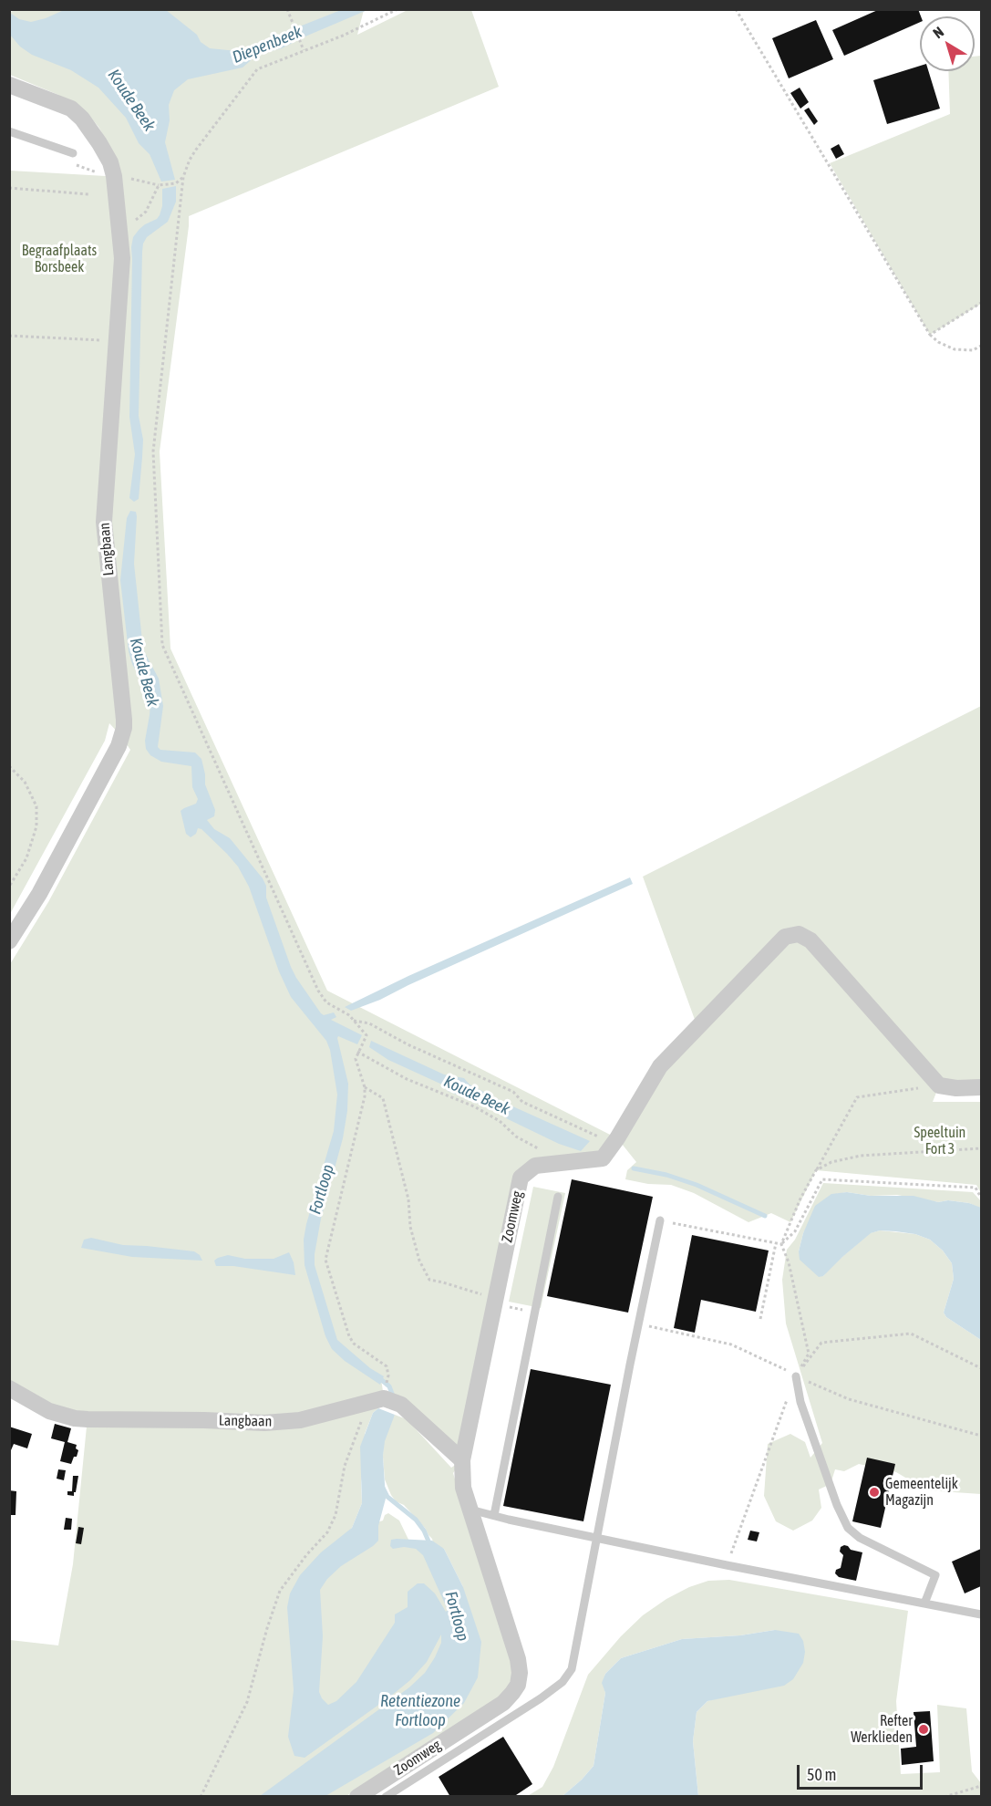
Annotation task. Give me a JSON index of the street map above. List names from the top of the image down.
{
  "streets": {
    "street": ["Langbaan", "Zoomweg"]
  },
  "water": [
    "Diepenbeek",
    "Koude Beek",
    "Fortloop",
    "Retentiezone Fortloop"
  ],
  "parks": ["Begraafplaats Borsbeek", "Speeltuin Fort 3"],
  "places": ["Gemeentelijk Magazijn", "Refter Werklieden"],
  "scale_bar": "50 m",
  "north": "top left"
}
